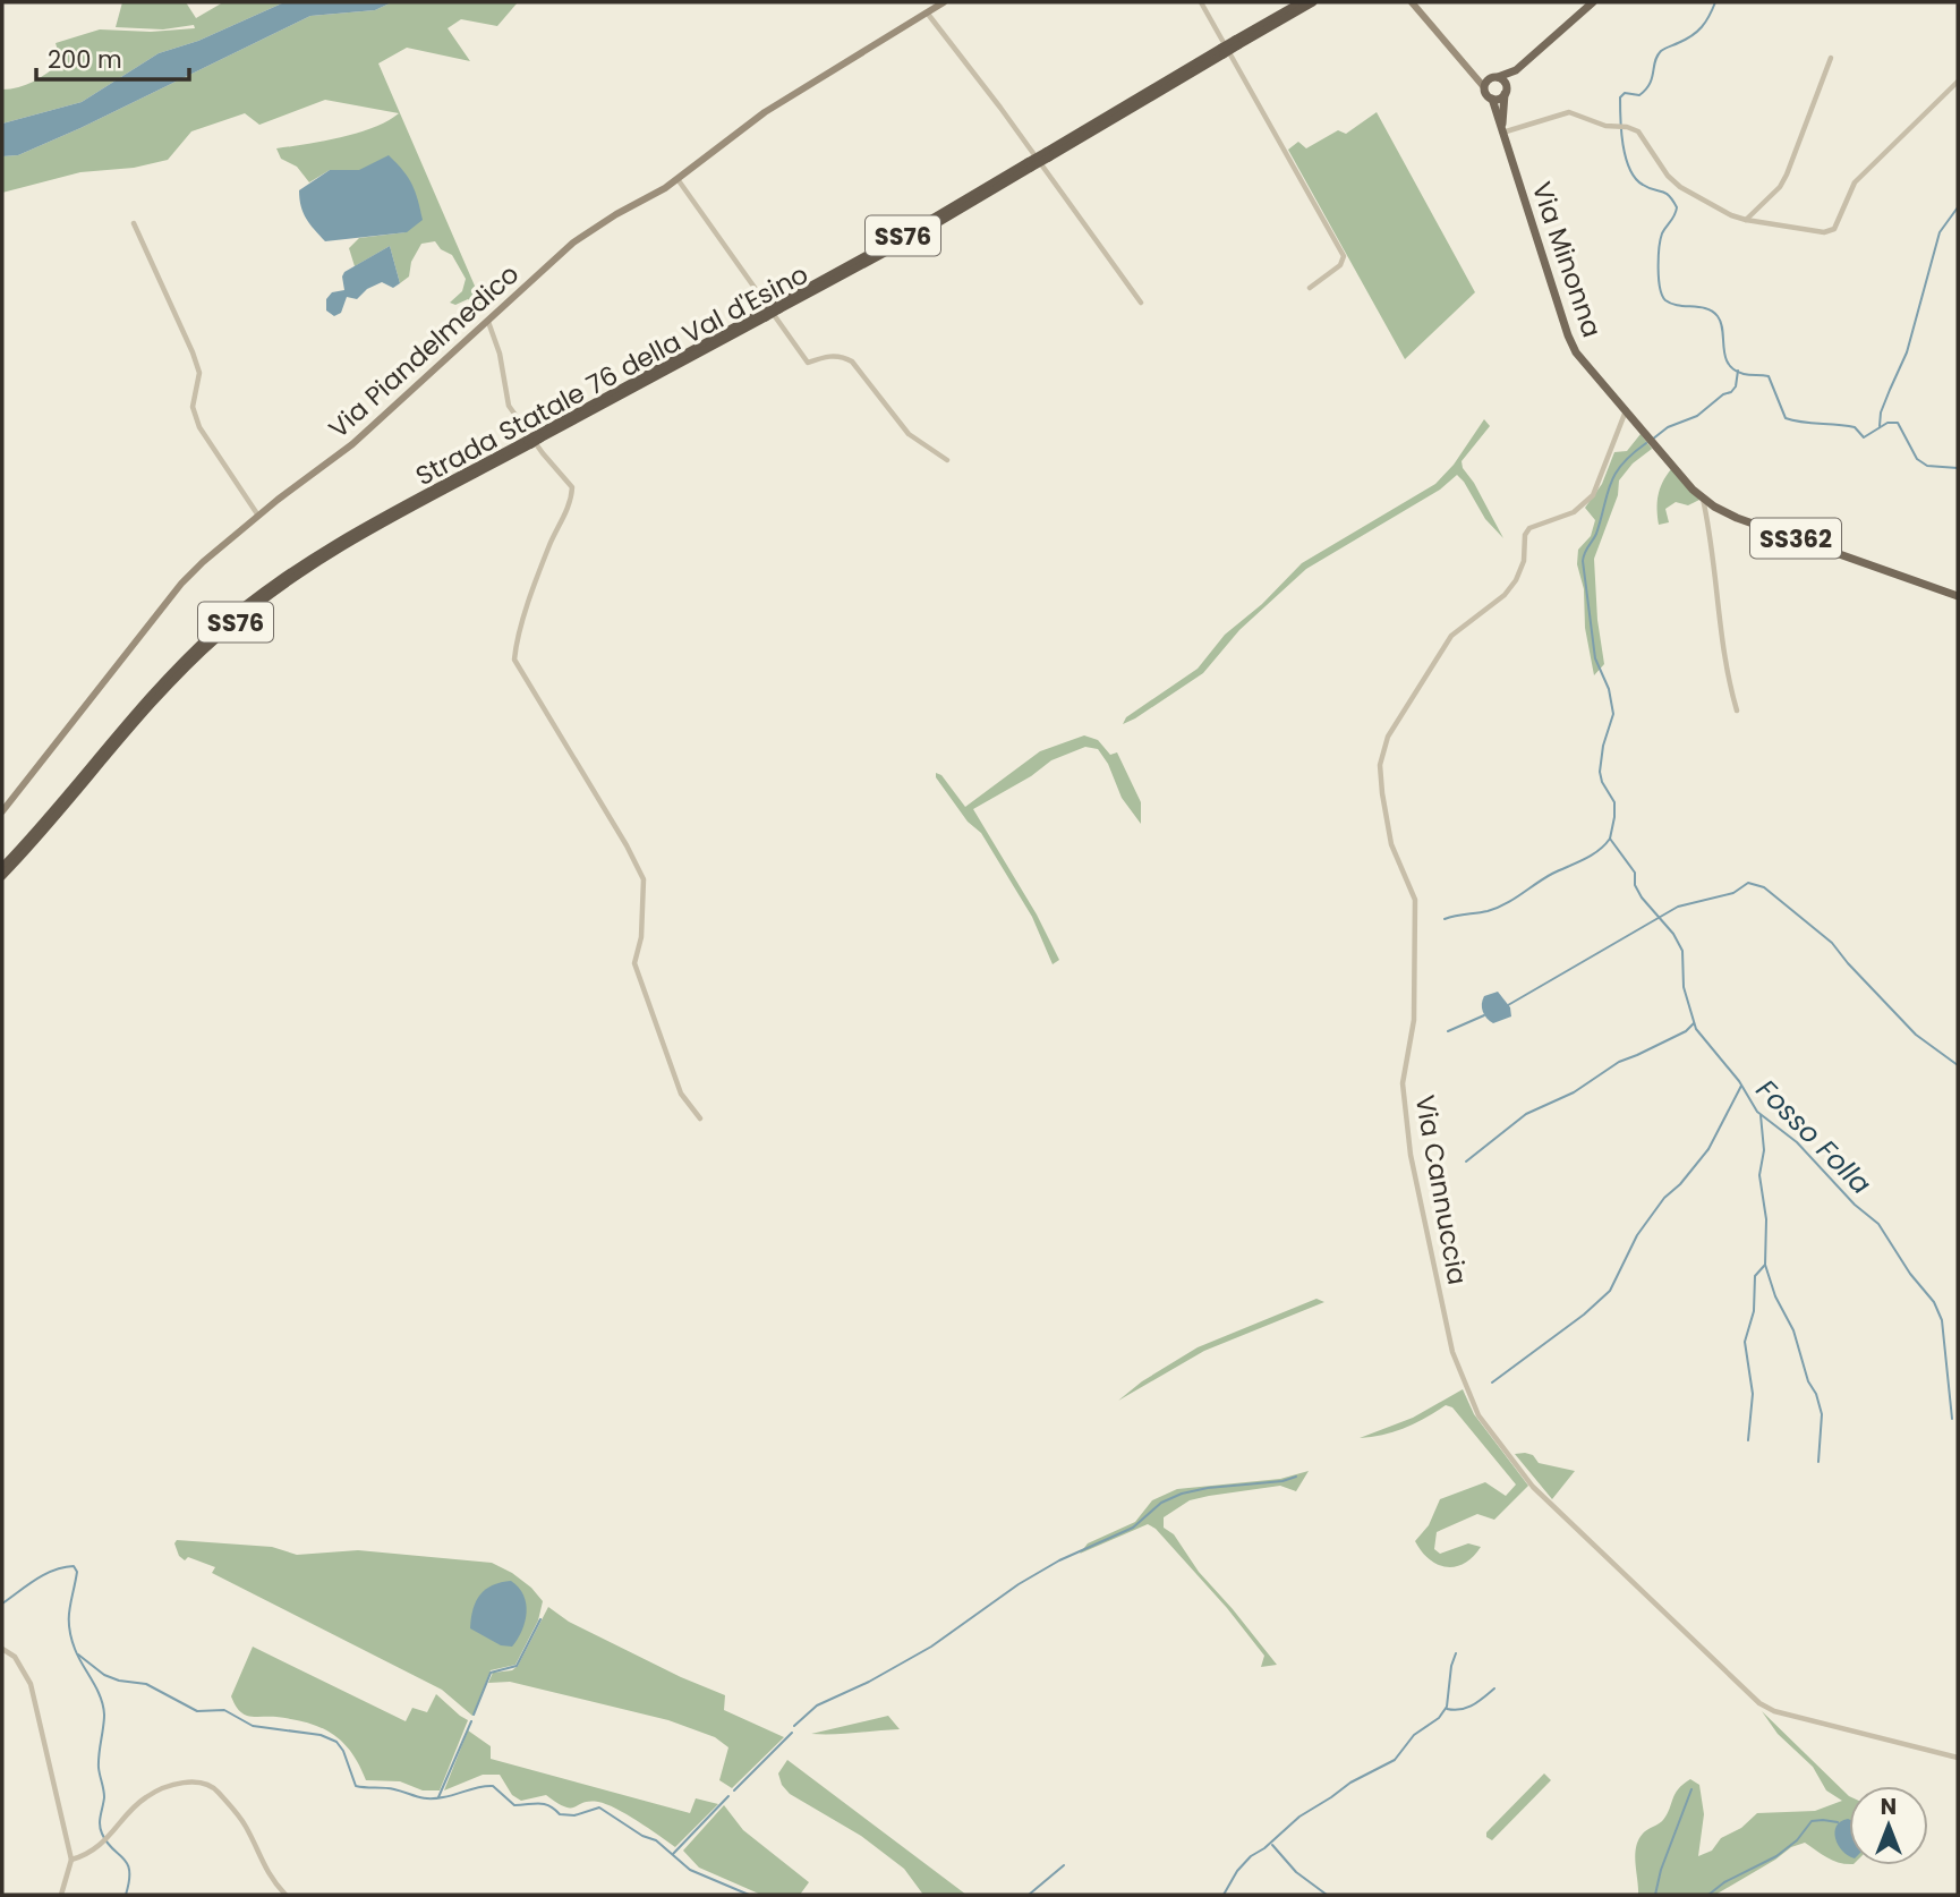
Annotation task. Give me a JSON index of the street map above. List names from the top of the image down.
{
  "streets": {
    "highway": ["SS76", "Strada Statale 76 della Val d'Esino"],
    "main road": ["Via Minonna", "Via Piandelmedico", "SS362"],
    "street": ["Via Cannuccia"]
  },
  "crossings": [
    ["Via Minonna", "SS362"],
    ["Via Minonna", "Via Cannuccia"]
  ],
  "water": ["Fosso Folla"],
  "scale_bar": "200 m",
  "north": "top"
}
